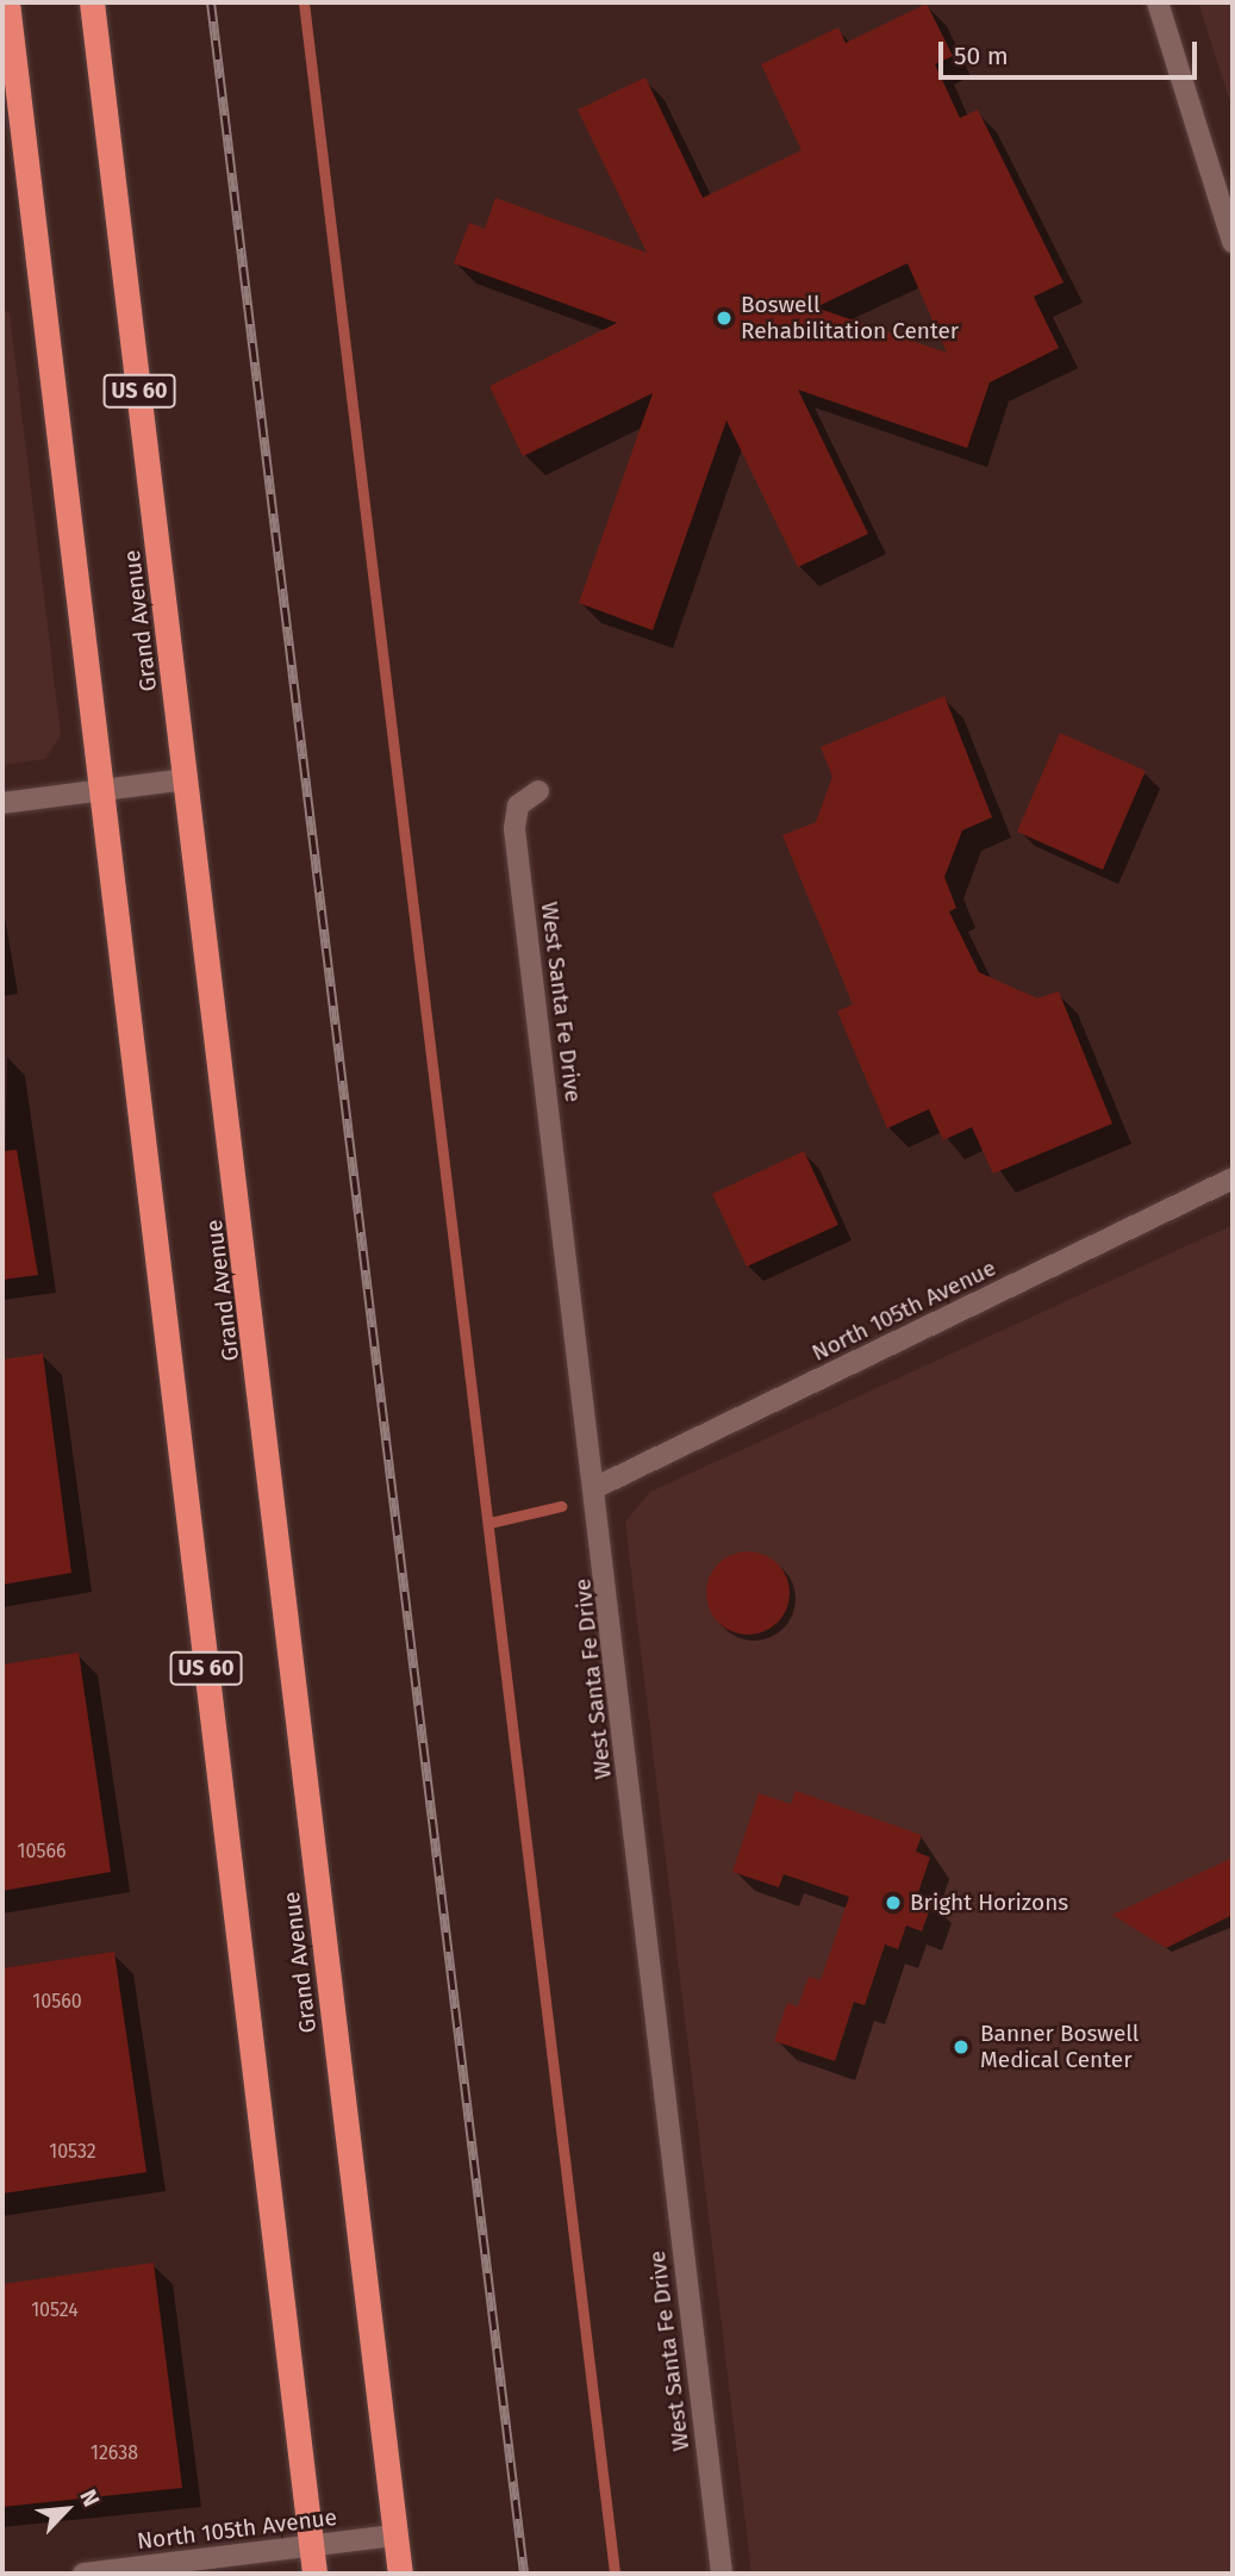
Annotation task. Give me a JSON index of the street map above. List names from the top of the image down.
{
  "streets": {
    "highway": ["US 60", "Grand Avenue"],
    "street": ["West Santa Fe Drive", "North 105th Avenue"]
  },
  "crossings": [
    ["US 60", "North 105th Avenue"],
    ["Grand Avenue", "North 105th Avenue"],
    ["West Santa Fe Drive", "North 105th Avenue"]
  ],
  "places": ["Boswell Rehabilitation Center", "Bright Horizons", "Banner Boswell Medical Center"],
  "house_numbers": [
    "10566",
    "10560",
    "10532",
    "10524",
    "12638"
  ],
  "scale_bar": "50 m",
  "north": "top right"
}
